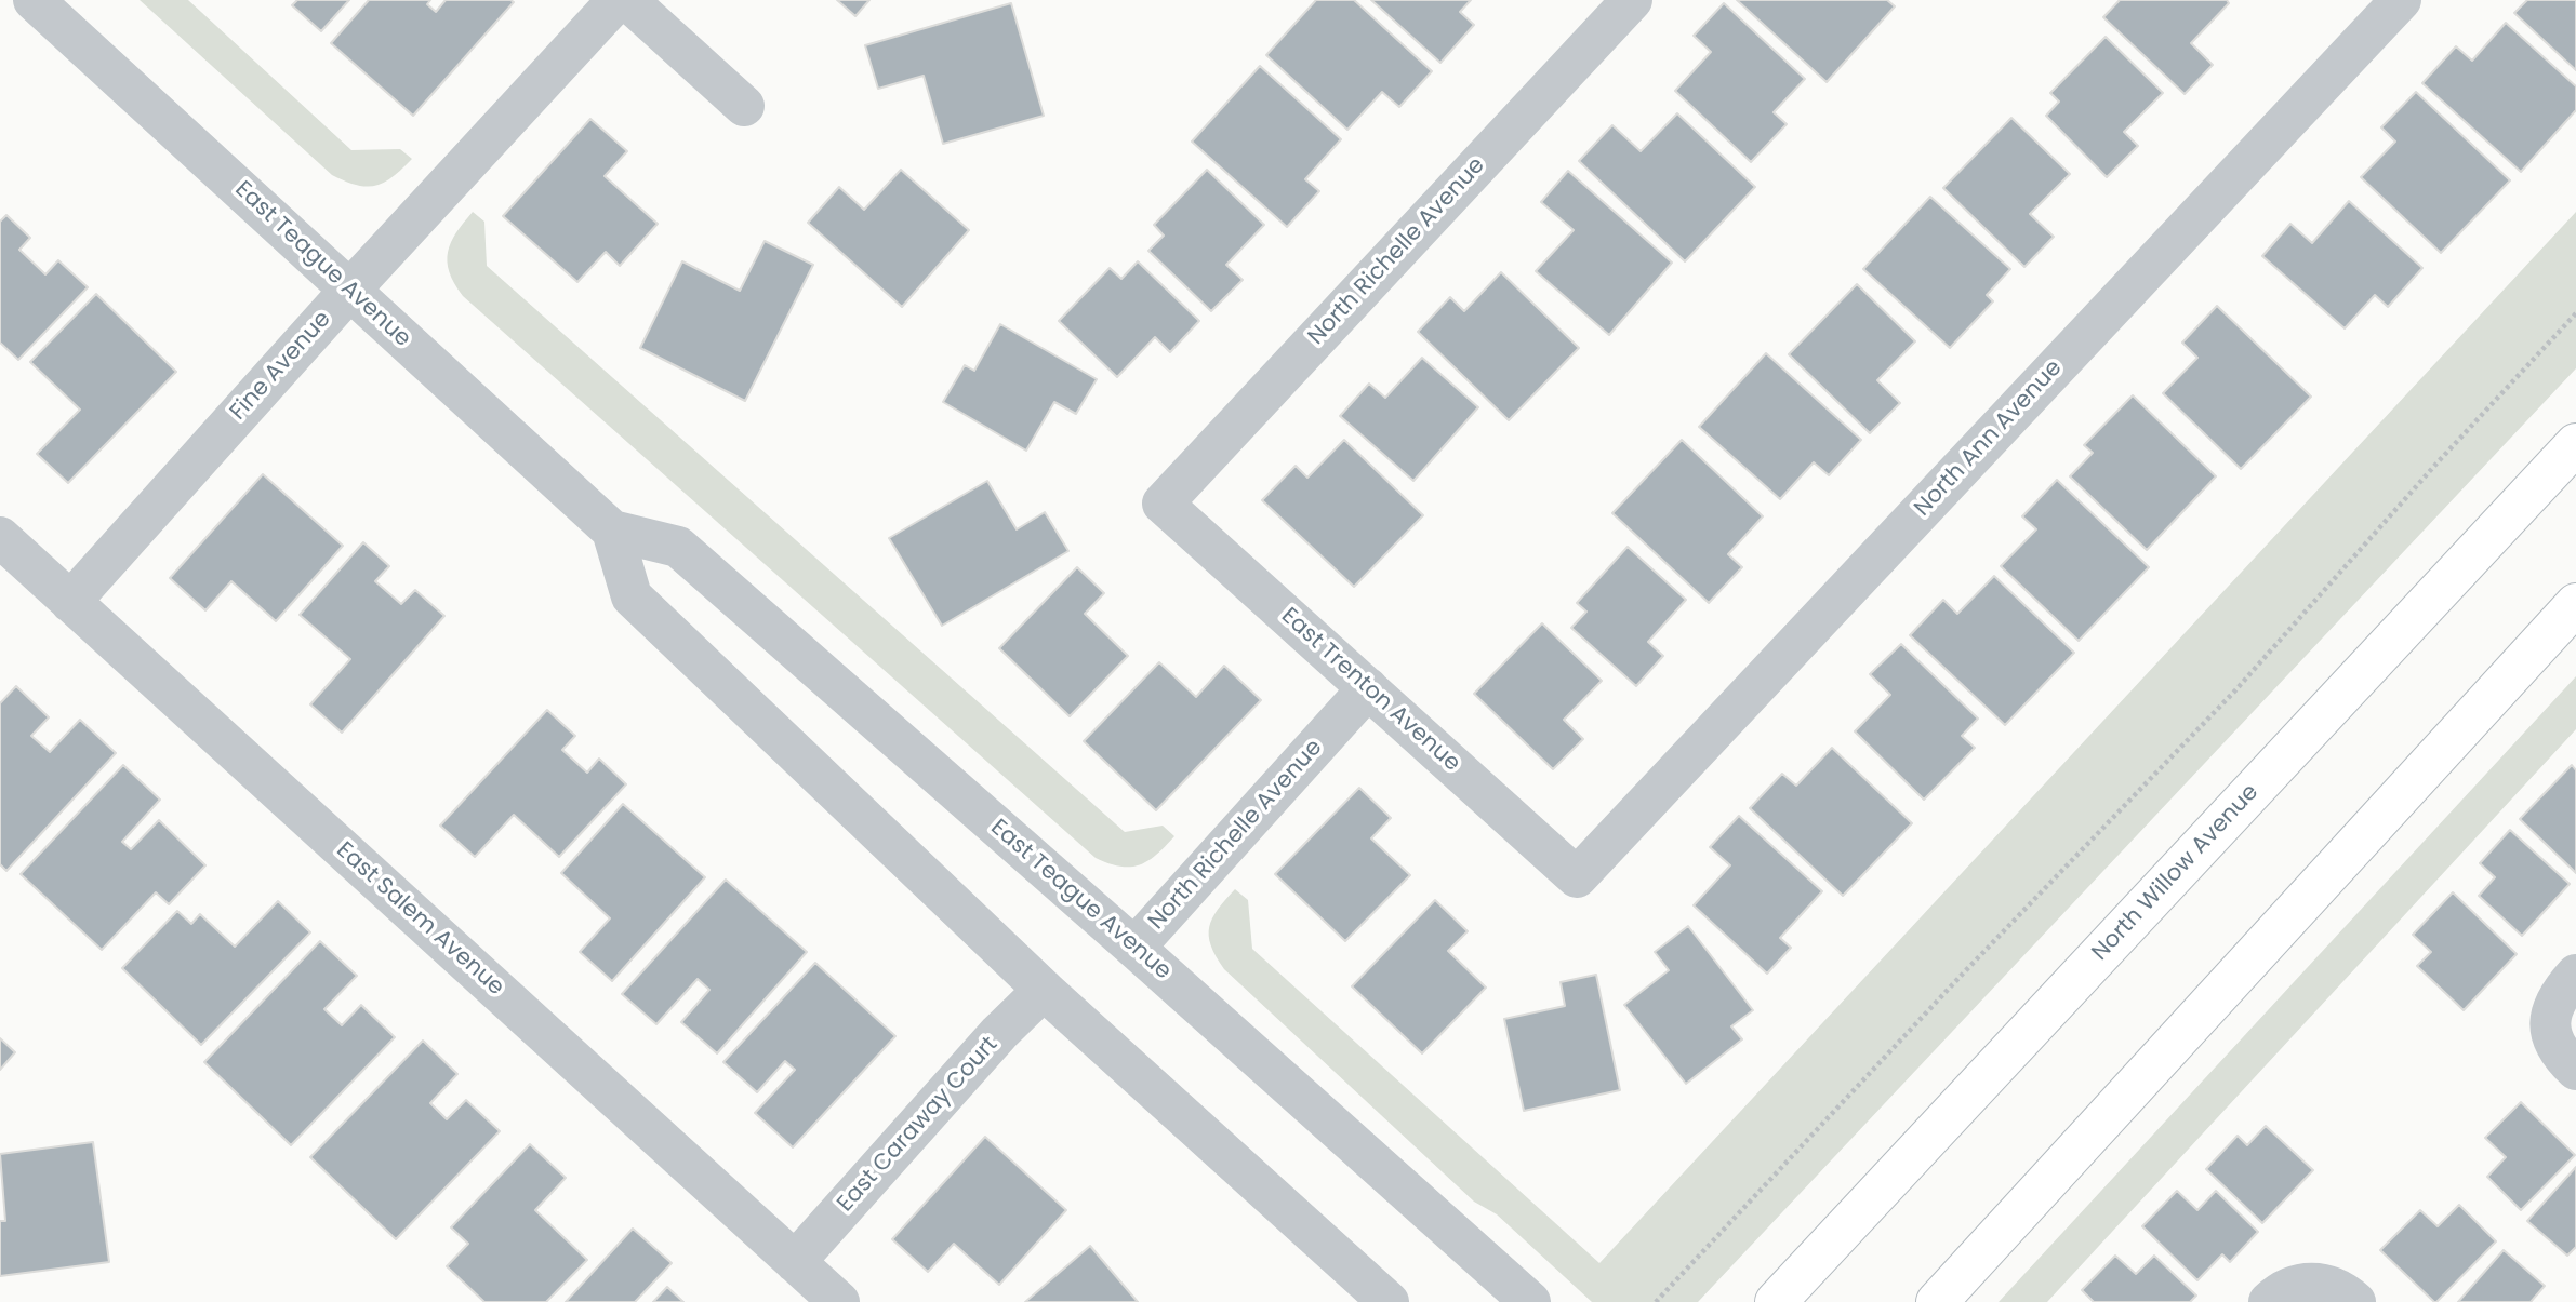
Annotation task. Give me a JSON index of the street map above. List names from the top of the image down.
{
  "streets": {
    "main road": ["North Willow Avenue"],
    "street": [
      "North Richelle Avenue",
      "East Teague Avenue",
      "Fine Avenue",
      "North Ann Avenue",
      "East Trenton Avenue",
      "East Salem Avenue",
      "East Caraway Court"
    ]
  },
  "crossings": [
    ["North Richelle Avenue", "East Teague Avenue"],
    ["North Richelle Avenue", "East Trenton Avenue"],
    ["East Teague Avenue", "Fine Avenue"],
    ["Fine Avenue", "East Salem Avenue"],
    ["North Ann Avenue", "East Trenton Avenue"],
    ["East Salem Avenue", "East Caraway Court"]
  ]
}
